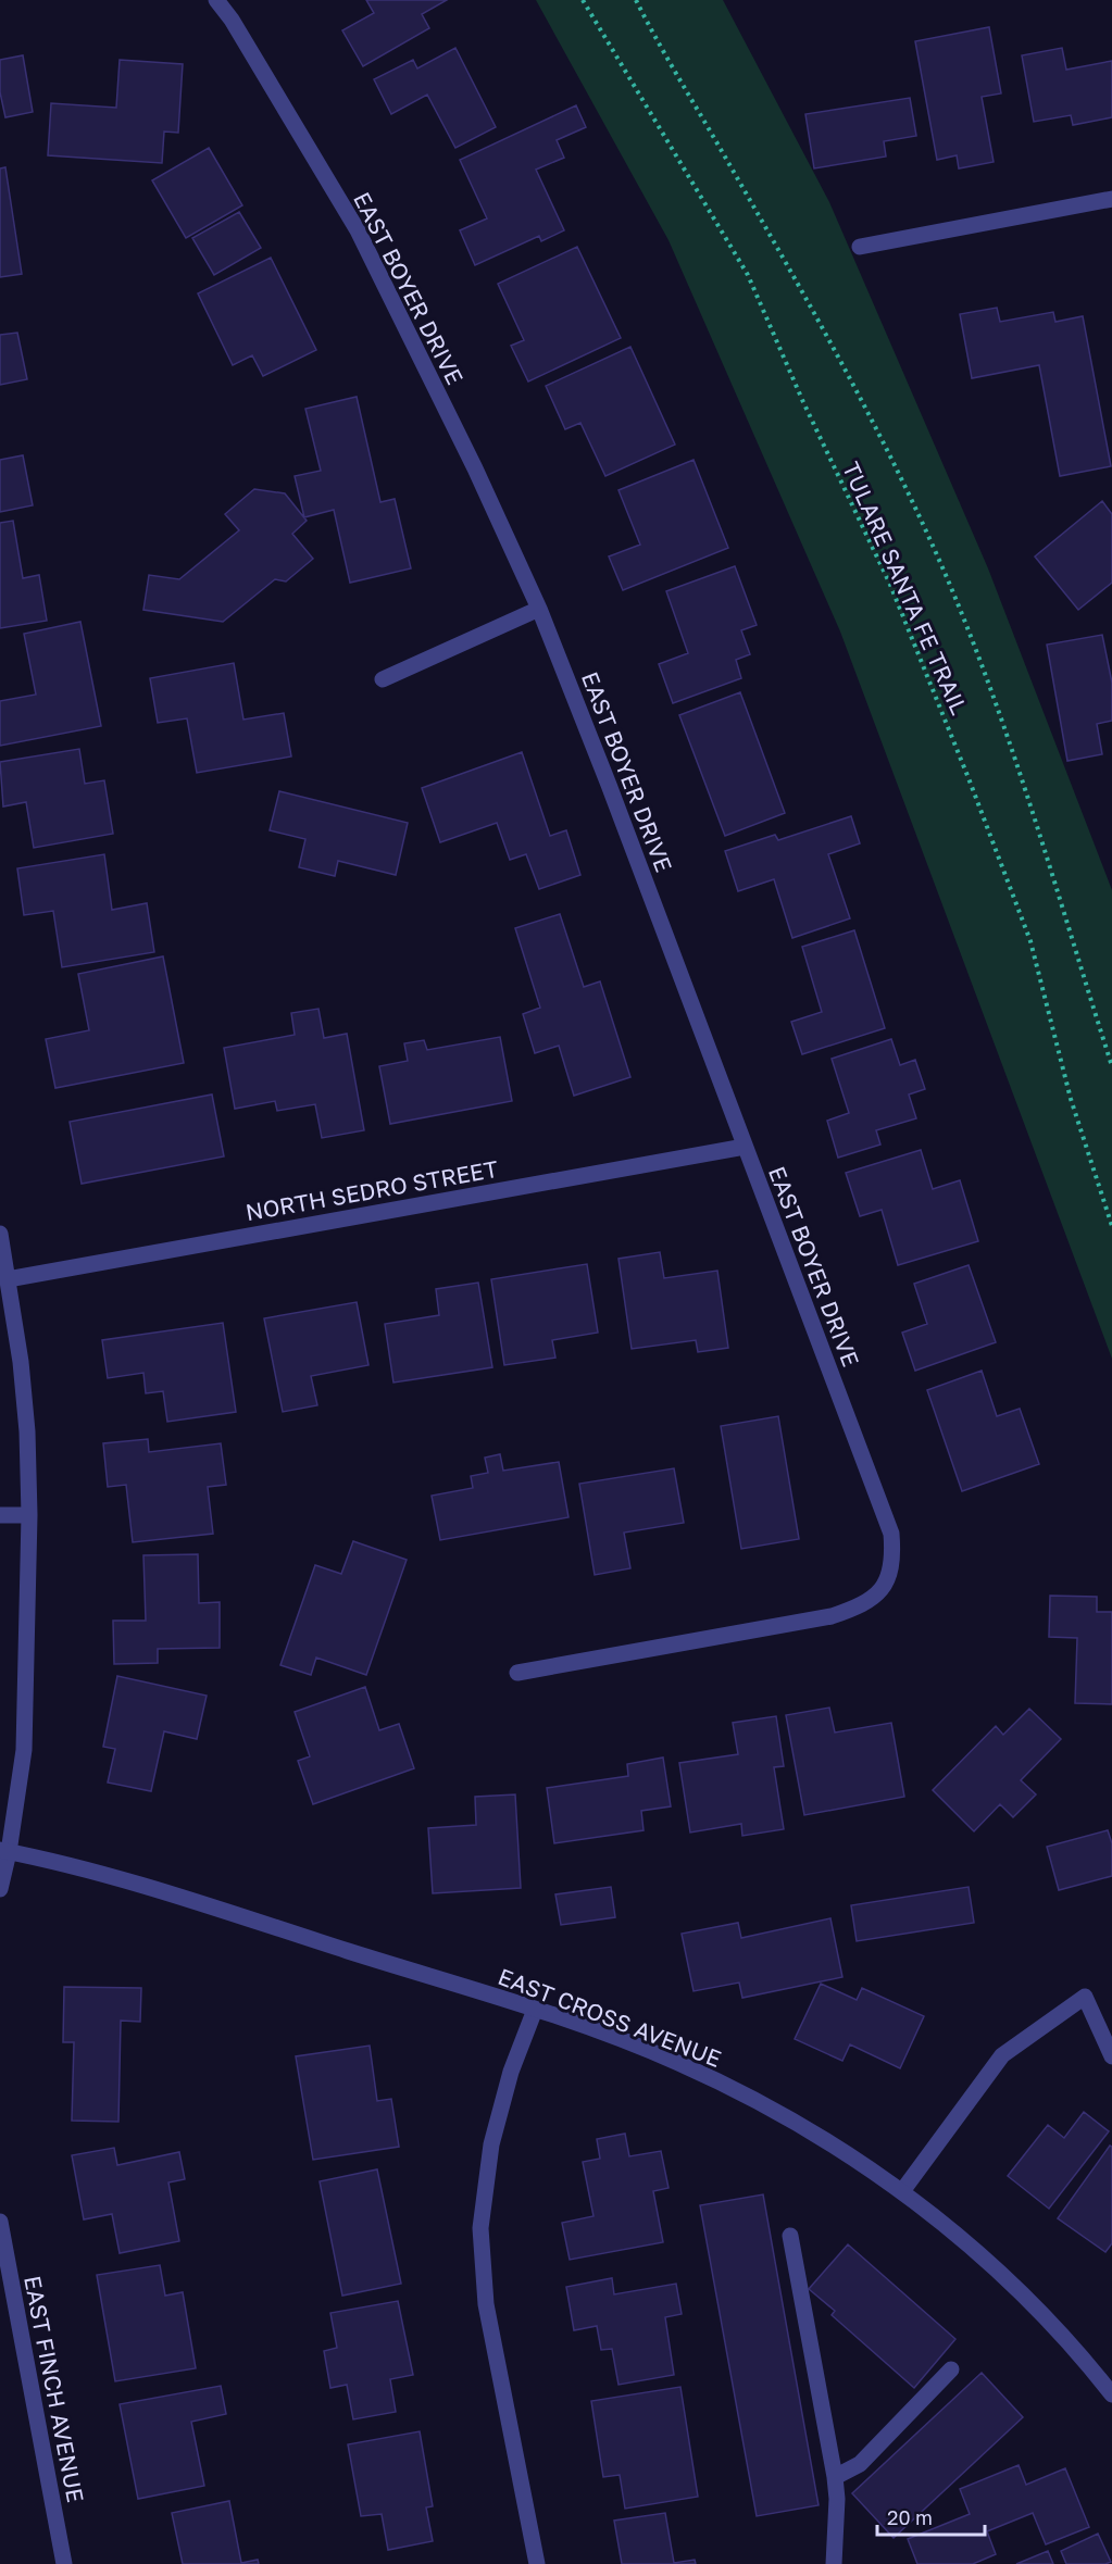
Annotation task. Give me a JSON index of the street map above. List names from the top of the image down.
{
  "streets": {
    "street": [
      "EAST BOYER DRIVE",
      "NORTH SEDRO STREET",
      "EAST CROSS AVENUE",
      "EAST FINCH AVENUE"
    ],
    "path": ["TULARE SANTA FE TRAIL"]
  },
  "crossings": [
    ["EAST BOYER DRIVE", "NORTH SEDRO STREET"]
  ],
  "scale_bar": "20 m"
}
